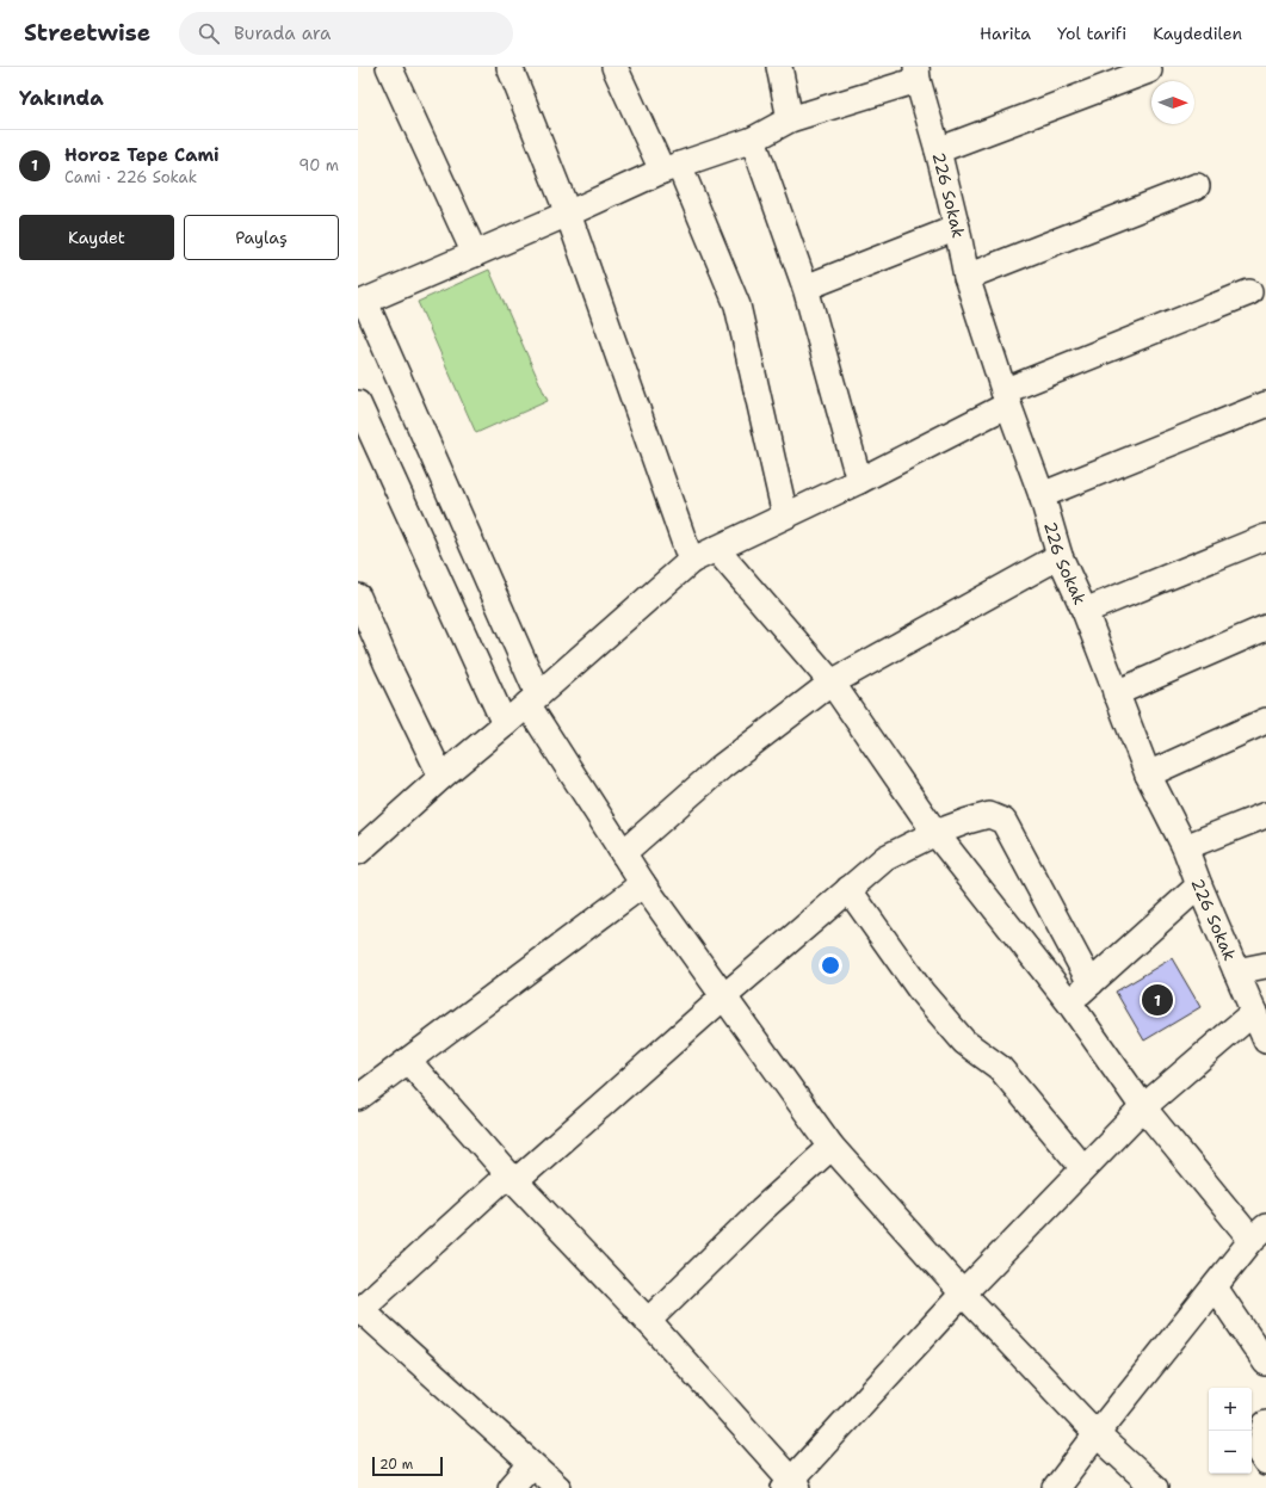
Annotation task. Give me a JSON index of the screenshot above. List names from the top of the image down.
{
  "streets": {
    "street": ["226 Sokak"]
  },
  "scale_bar": "20 m",
  "north": "right",
  "page": {
    "header": "Streetwise",
    "search": "Burada ara",
    "nav": ["Harita", "Yol tarifi", "Kaydedilen"],
    "heading": "Yakında",
    "list": [
      {
        "mark": "1",
        "name": "Horoz Tepe Cami",
        "note": "Cami · 226 Sokak",
        "value": "90 m"
      }
    ],
    "buttons": ["Kaydet", "Paylaş"],
    "pins": "1",
    "map_buttons": ["+", "−"],
    "scale": "20 m"
  }
}
